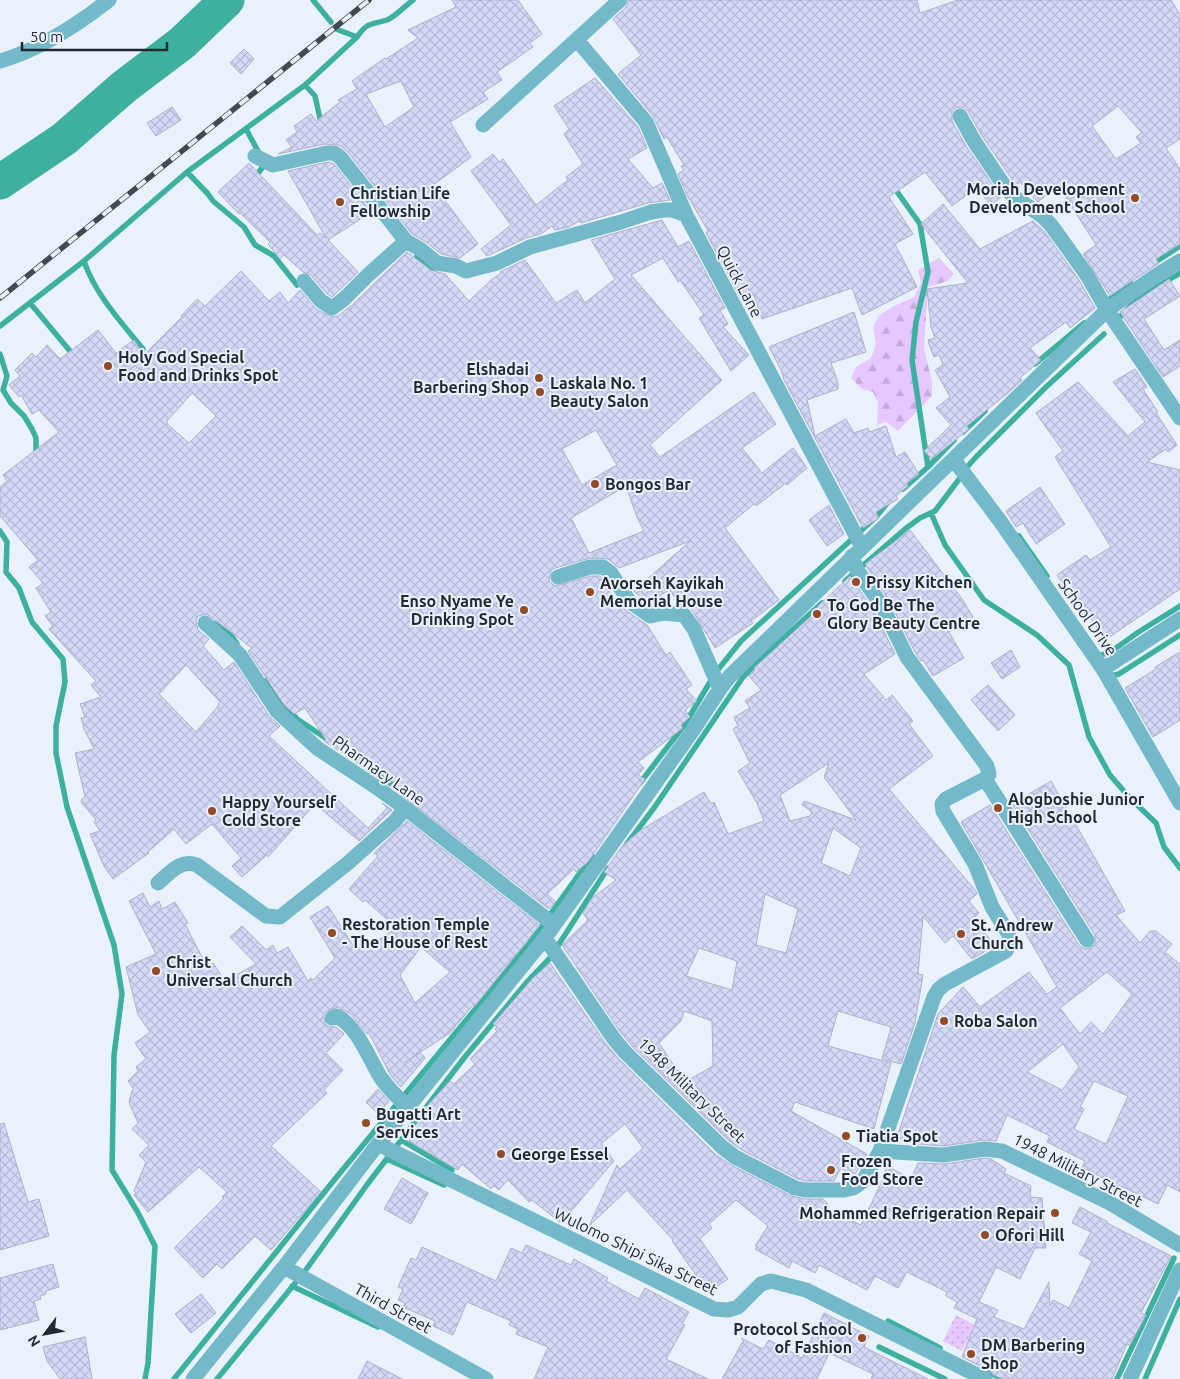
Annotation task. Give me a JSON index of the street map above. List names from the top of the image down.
{
  "streets": {
    "street": [
      "Quick Lane",
      "School Drive",
      "Pharmacy Lane",
      "1948 Military Street",
      "Wulomo Shipi Sika Street",
      "Third Street"
    ]
  },
  "places": [
    "Moriah Development Development School",
    "Christian Life Fellowship",
    "Holy God Special Food and Drinks Spot",
    "Elshadai Barbering Shop",
    "Laskala No. 1 Beauty Salon",
    "Bongos Bar",
    "Prissy Kitchen",
    "Avorseh Kayikah Memorial House",
    "Enso Nyame Ye Drinking Spot",
    "To God Be The Glory Beauty Centre",
    "Alogboshie Junior High School",
    "Happy Yourself Cold Store",
    "Restoration Temple - The House of Rest",
    "St. Andrew Church",
    "Christ Universal Church",
    "Roba Salon",
    "Bugatti Art Services",
    "Tiatia Spot",
    "George Essel",
    "Frozen Food Store",
    "Mohammed Refrigeration Repair",
    "Ofori Hill",
    "Protocol School of Fashion",
    "DM Barbering Shop"
  ],
  "scale_bar": "50 m",
  "north": "bottom left"
}
